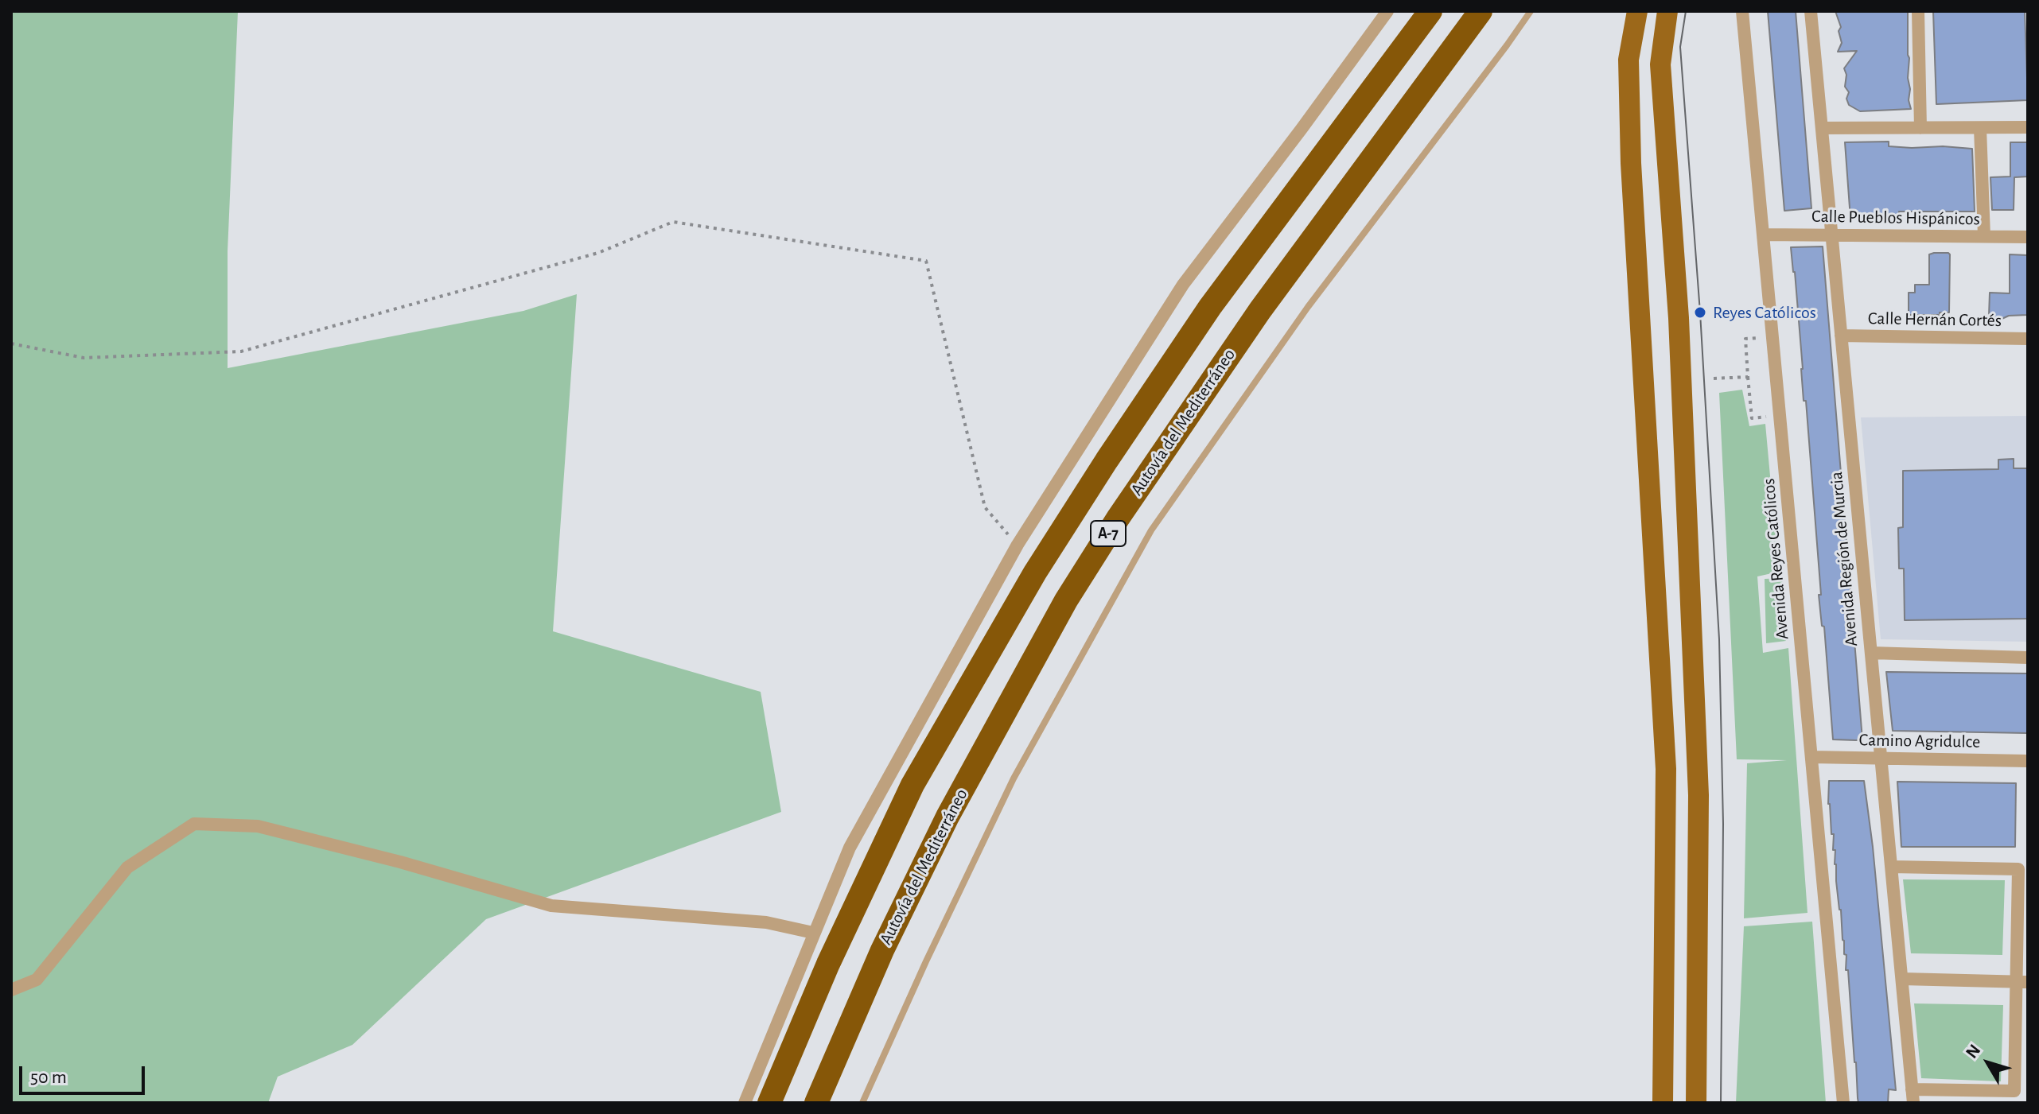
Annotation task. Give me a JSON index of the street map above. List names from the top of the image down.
{
  "streets": {
    "highway": ["Autovía del Mediterráneo", "A-7"],
    "street": [
      "Calle Pueblos Hispánicos",
      "Calle Hernán Cortés",
      "Avenida Reyes Católicos",
      "Avenida Región de Murcia",
      "Camino Agridulce"
    ]
  },
  "crossings": [
    ["Calle Pueblos Hispánicos", "Avenida Reyes Católicos"],
    ["Calle Pueblos Hispánicos", "Avenida Región de Murcia"],
    ["Calle Hernán Cortés", "Avenida Región de Murcia"],
    ["Avenida Reyes Católicos", "Camino Agridulce"],
    ["Avenida Región de Murcia", "Camino Agridulce"]
  ],
  "places": ["Reyes Católicos"],
  "scale_bar": "50 m",
  "north": "top left"
}
